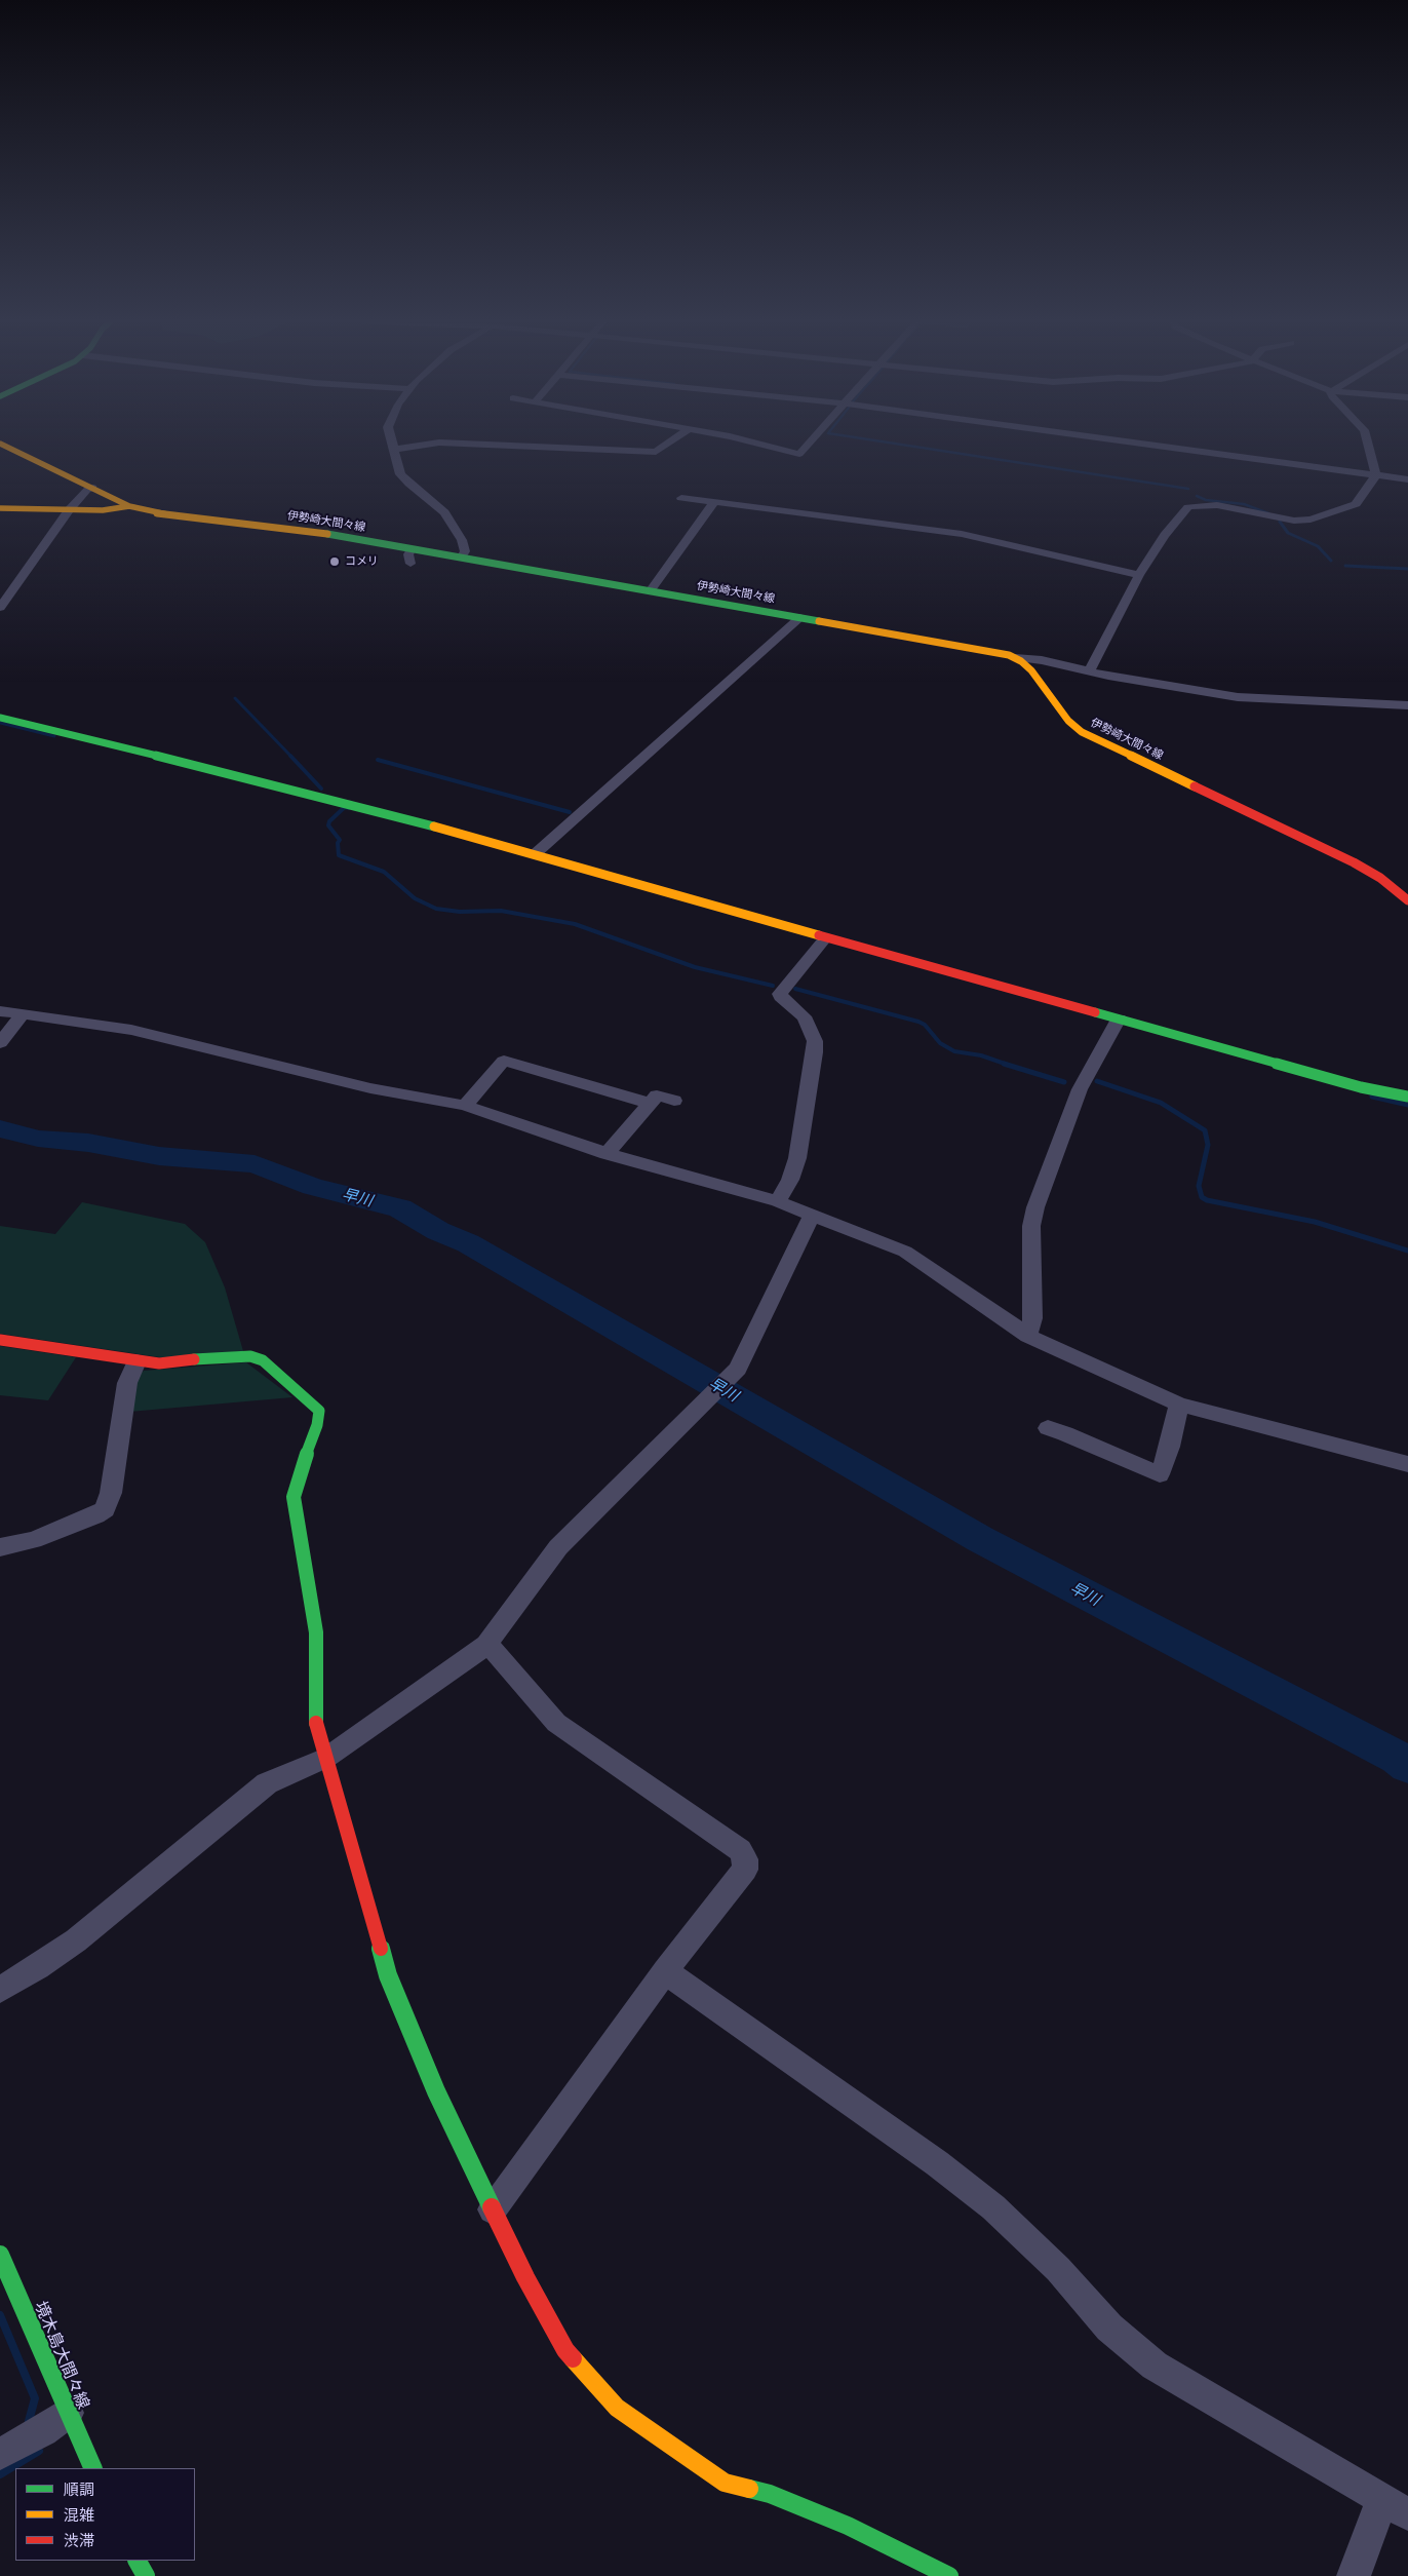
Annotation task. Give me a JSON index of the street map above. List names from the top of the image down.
{
  "streets": {
    "main road": ["伊勢崎大間々線", "境木島大間々線"]
  },
  "water": ["早川"],
  "places": ["コメリ"],
  "legend": ["順調", "混雑", "渋滞"]
}
